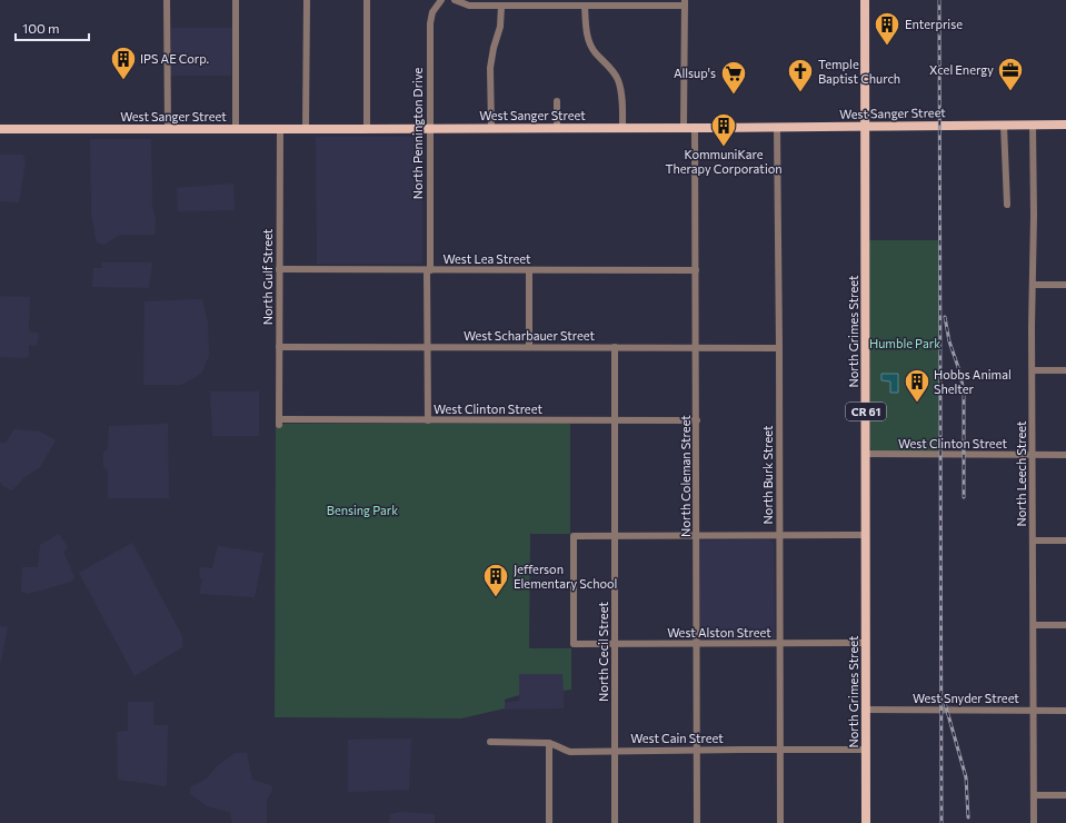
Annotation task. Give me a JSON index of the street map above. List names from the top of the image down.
{
  "streets": {
    "main road": ["West Sanger Street", "North Grimes Street", "CR 61"],
    "street": [
      "North Pennington Drive",
      "West Lea Street",
      "North Gulf Street",
      "West Scharbauer Street",
      "West Clinton Street",
      "North Leech Street",
      "North Burk Street",
      "North Coleman Street",
      "West Alston Street",
      "North Cecil Street",
      "West Snyder Street",
      "West Cain Street"
    ]
  },
  "crossings": [
    ["West Sanger Street", "North Pennington Drive"],
    ["West Sanger Street", "North Gulf Street"],
    ["West Sanger Street", "North Grimes Street"],
    ["West Sanger Street", "North Leech Street"],
    ["West Sanger Street", "North Burk Street"],
    ["West Sanger Street", "North Coleman Street"],
    ["North Pennington Drive", "West Lea Street"],
    ["North Pennington Drive", "West Scharbauer Street"],
    ["North Pennington Drive", "West Clinton Street"],
    ["West Lea Street", "North Gulf Street"],
    ["West Lea Street", "North Coleman Street"],
    ["North Gulf Street", "West Scharbauer Street"],
    ["North Gulf Street", "West Clinton Street"],
    ["North Grimes Street", "West Clinton Street"],
    ["North Grimes Street", "West Alston Street"],
    ["North Grimes Street", "West Snyder Street"],
    ["North Grimes Street", "West Cain Street"],
    ["West Scharbauer Street", "North Burk Street"],
    ["West Scharbauer Street", "North Coleman Street"],
    ["West Scharbauer Street", "North Cecil Street"],
    ["West Clinton Street", "North Leech Street"],
    ["West Clinton Street", "North Coleman Street"],
    ["West Clinton Street", "North Cecil Street"],
    ["North Leech Street", "West Snyder Street"],
    ["North Burk Street", "West Alston Street"],
    ["North Burk Street", "West Cain Street"],
    ["North Coleman Street", "West Alston Street"],
    ["North Coleman Street", "West Cain Street"],
    ["West Alston Street", "North Cecil Street"],
    ["North Cecil Street", "West Cain Street"]
  ],
  "parks": ["Humble Park", "Bensing Park"],
  "places": {
    "building": [
      "Enterprise",
      "IPS AE Corp.",
      "KommuniKare Therapy Corporation",
      "Hobbs Animal Shelter",
      "Jefferson Elementary School"
    ],
    "office": ["Xcel Energy"],
    "church": ["Temple Baptist Church"],
    "supermarket": ["Allsup's"]
  },
  "scale_bar": "100 m"
}
